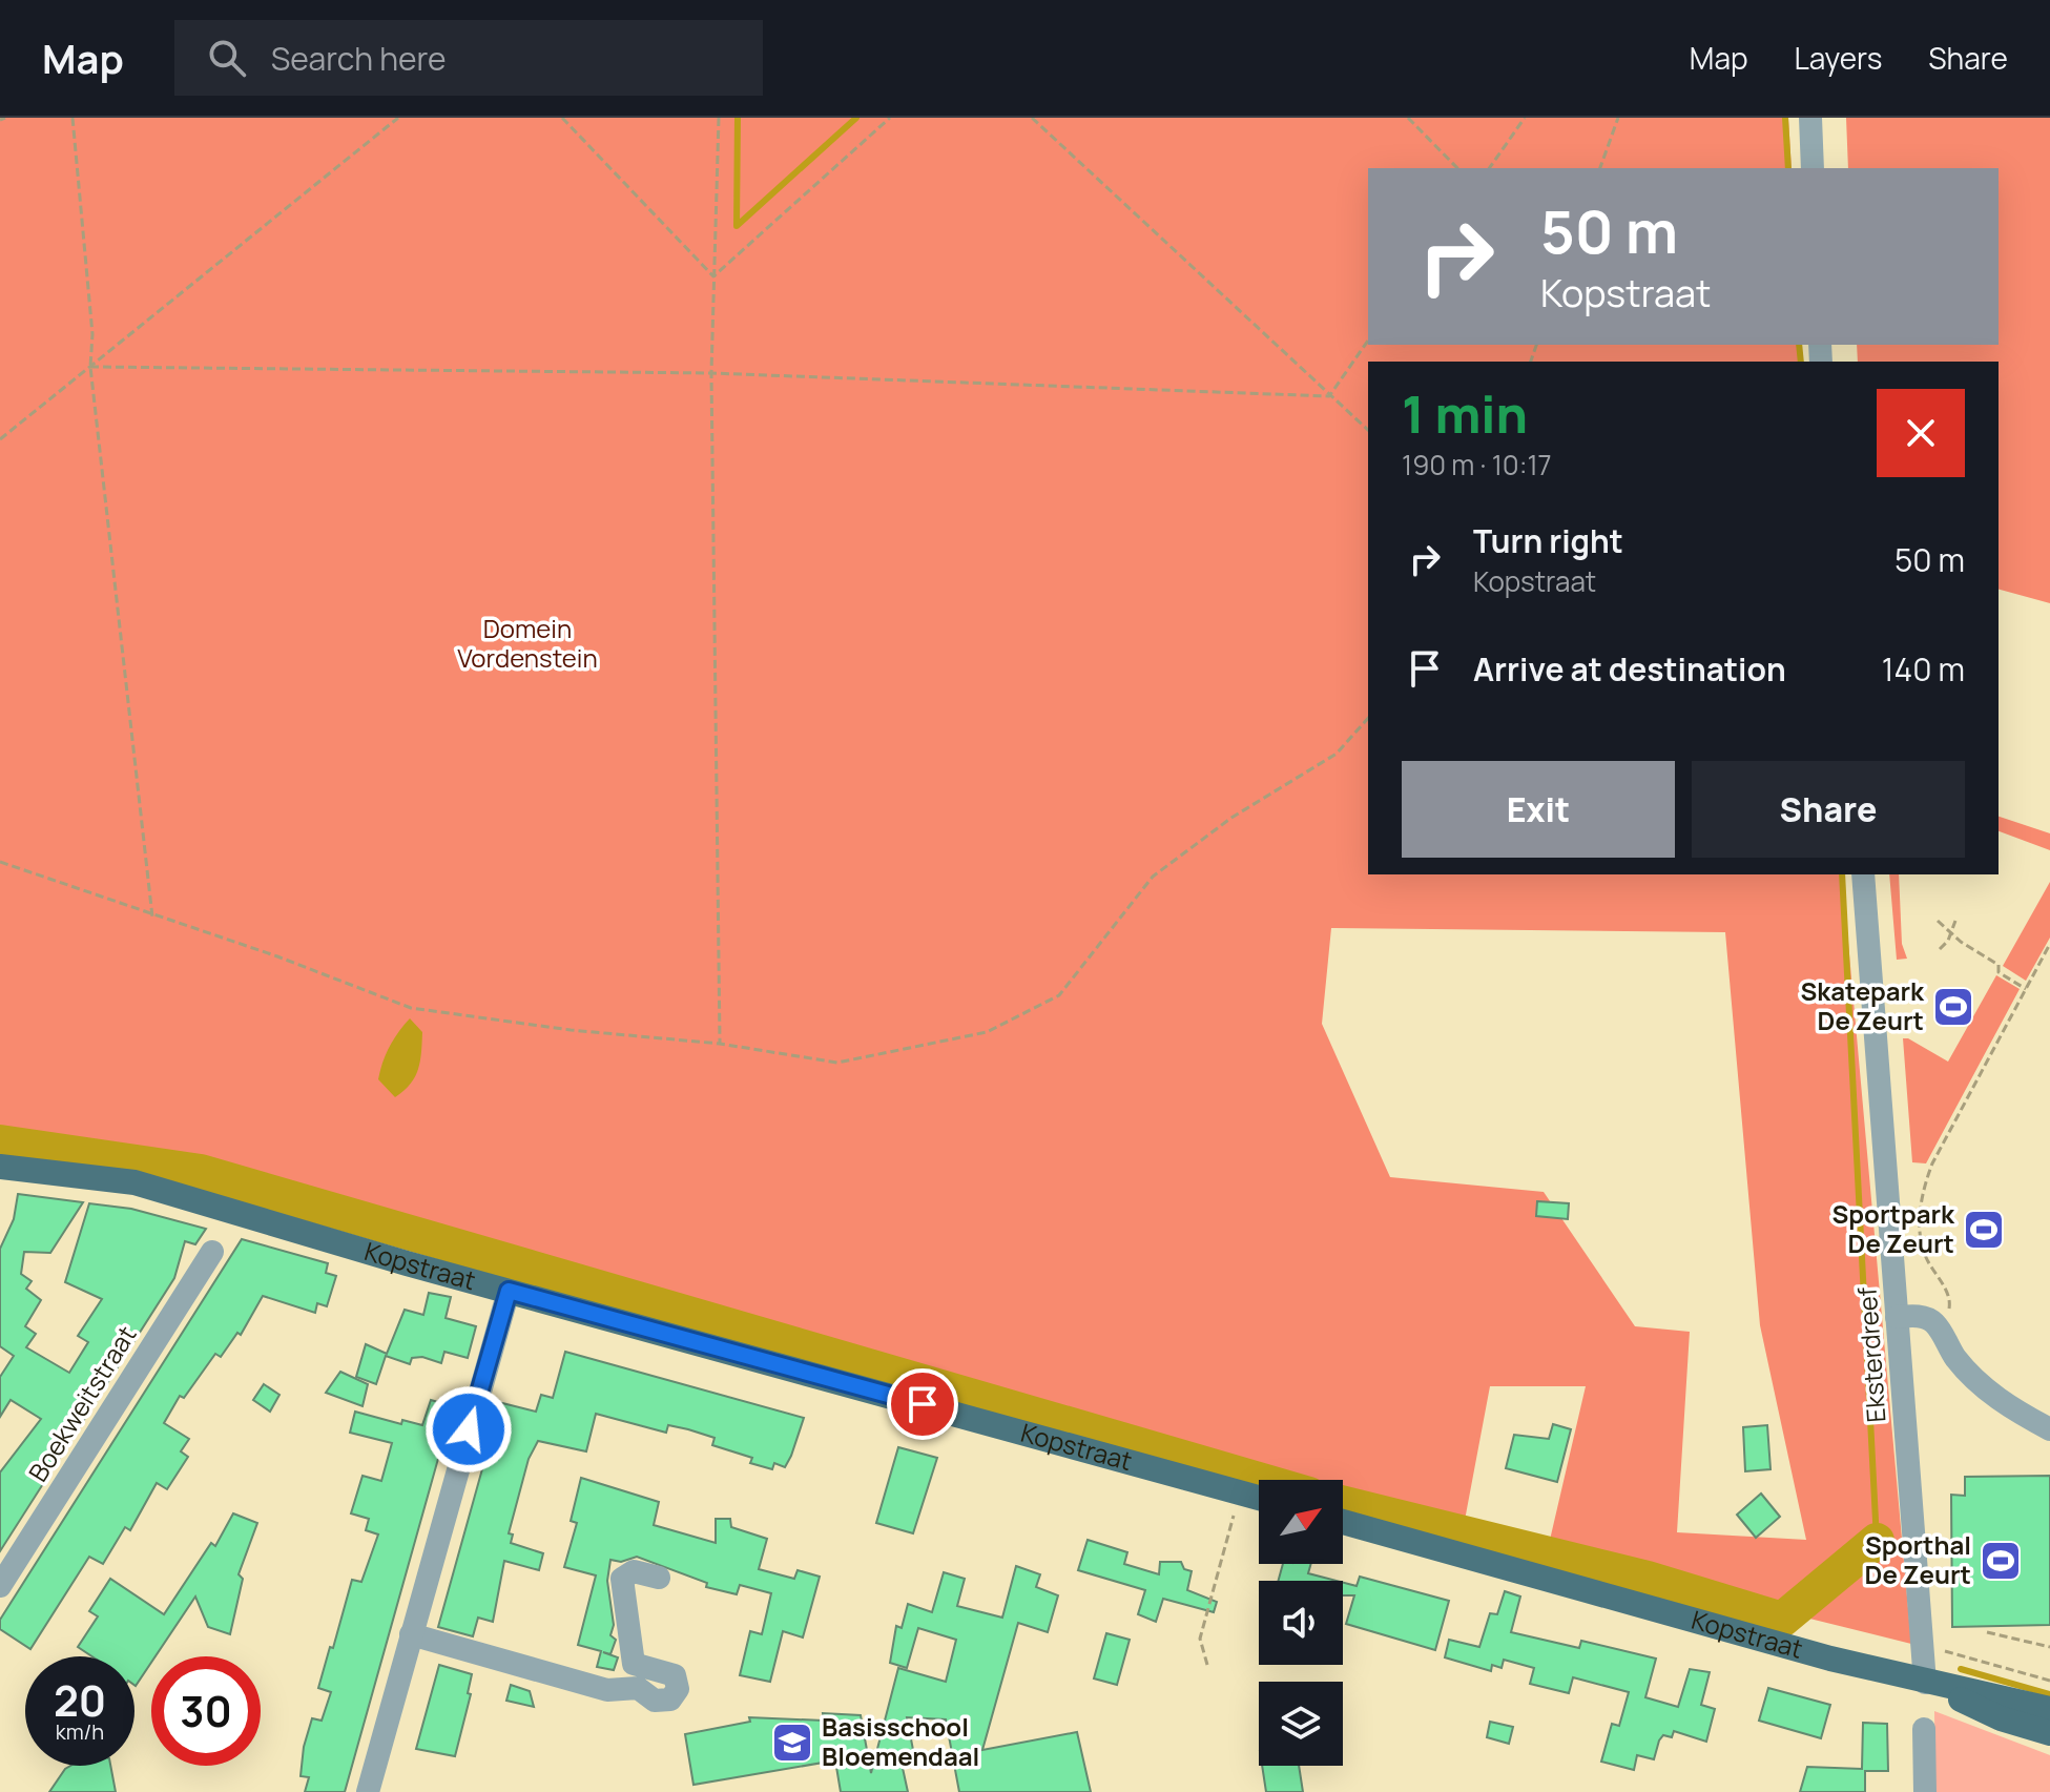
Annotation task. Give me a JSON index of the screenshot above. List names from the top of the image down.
{
  "streets": {
    "main road": ["Kopstraat"],
    "street": ["Eksterdreef", "Boekweitstraat"]
  },
  "crossings": [
    ["Kopstraat", "Eksterdreef"]
  ],
  "parks": ["Domein Vordenstein"],
  "places": {
    "sports": ["Skatepark De Zeurt", "Sportpark De Zeurt", "Sporthal De Zeurt"],
    "school or university": ["Basisschool Bloemendaal"]
  },
  "north": "top right",
  "page": {
    "header": "Map",
    "search": "Search here",
    "nav": ["Map", "Layers", "Share"],
    "turn": ["50 m", "Kopstraat"],
    "heading": ["1 min", "190 m · 10:17"],
    "list": [
      {
        "name": "Turn right",
        "note": "Kopstraat",
        "value": "50 m"
      },
      {
        "name": "Arrive at destination",
        "value": "140 m"
      }
    ],
    "buttons": ["Exit", "Share"],
    "speed": "20 km/h",
    "limit": "30"
  }
}
